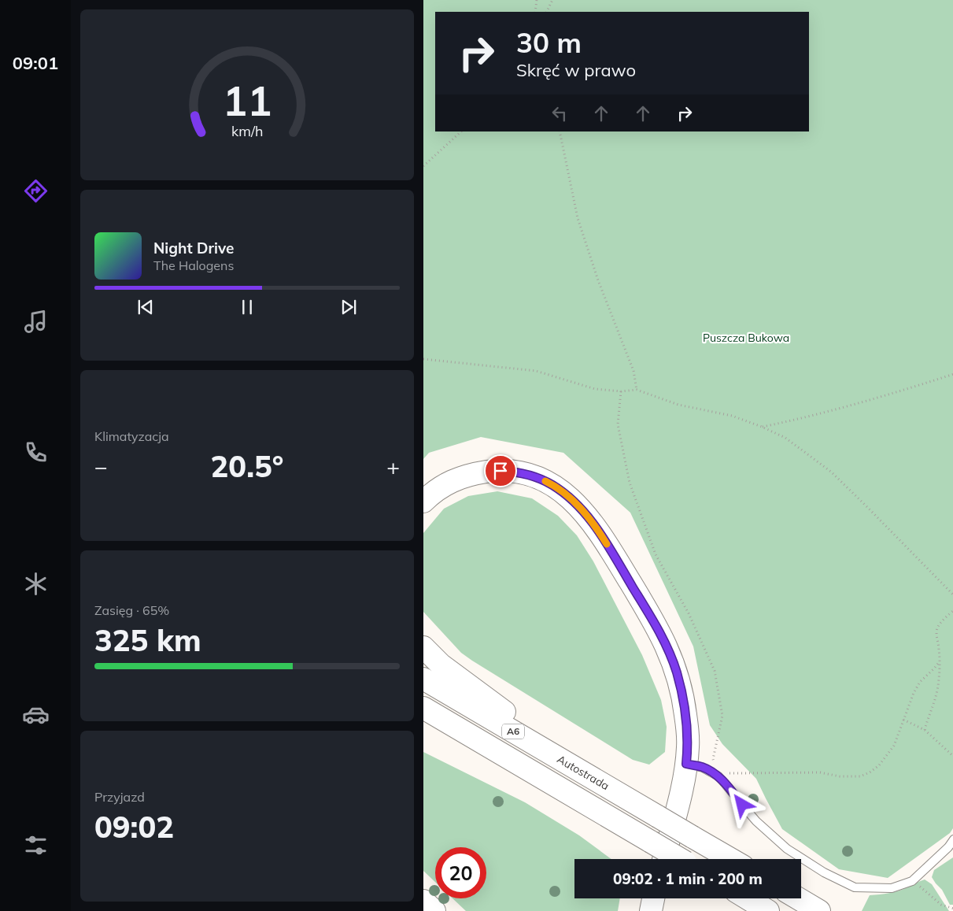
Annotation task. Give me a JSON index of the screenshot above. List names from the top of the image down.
{
  "streets": {
    "highway": ["A6", "Autostrada"]
  },
  "parks": ["Puszcza Bukowa"],
  "page": {
    "tabs": "09:01",
    "turn": ["30 m", "Skręć w prawo"],
    "song": ["Night Drive", "The Halogens"],
    "tile": [
      "Klimatyzacja",
      ["Zasięg · 65%", "325 km"],
      ["Przyjazd", "09:02"]
    ],
    "heat": ["−", "20.5°", "+"],
    "limit": "20",
    "trip": "09:02 · 1 min · 200 m",
    "gauge": ["11", "km/h"]
  }
}
